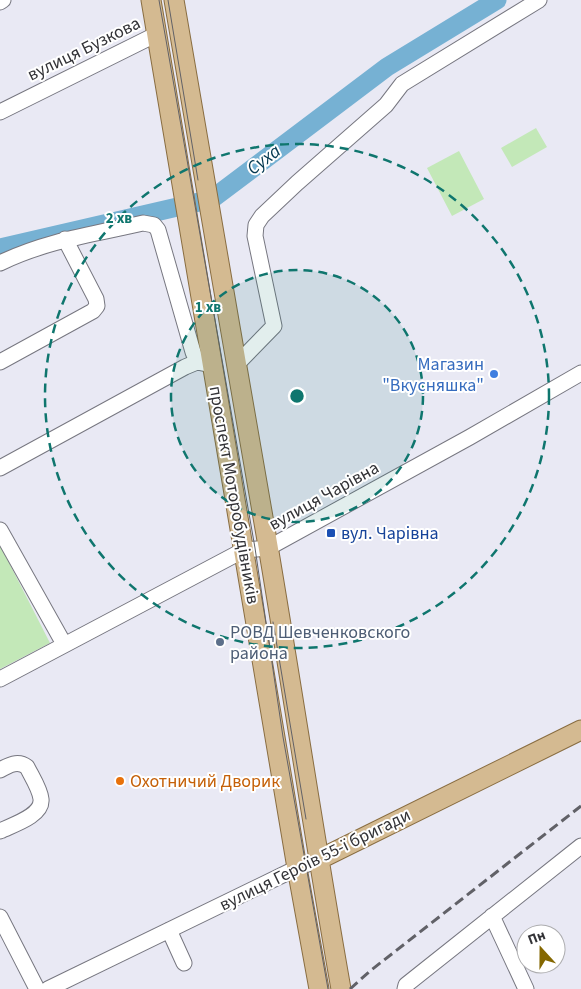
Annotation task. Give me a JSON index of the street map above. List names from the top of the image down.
{
  "streets": {
    "main road": ["проспект Моторобудівників", "вулиця Героїв 55-ї бригади"],
    "street": ["вулиця Бузкова", "вулиця Чарівна"]
  },
  "crossings": [
    ["вулиця Бузкова", "проспект Моторобудівників"],
    ["проспект Моторобудівників", "вулиця Чарівна"],
    ["проспект Моторобудівників", "вулиця Героїв 55-ї бригади"]
  ],
  "water": ["Суха"],
  "places": {
    "other": ["Магазин \"Вкусняшка\"", "РОВД Шевченковского района", "Охотничий Дворик"],
    "transit": ["вул. Чарівна"]
  },
  "north": "top",
  "rings": ["2 хв", "1 хв"]
}
